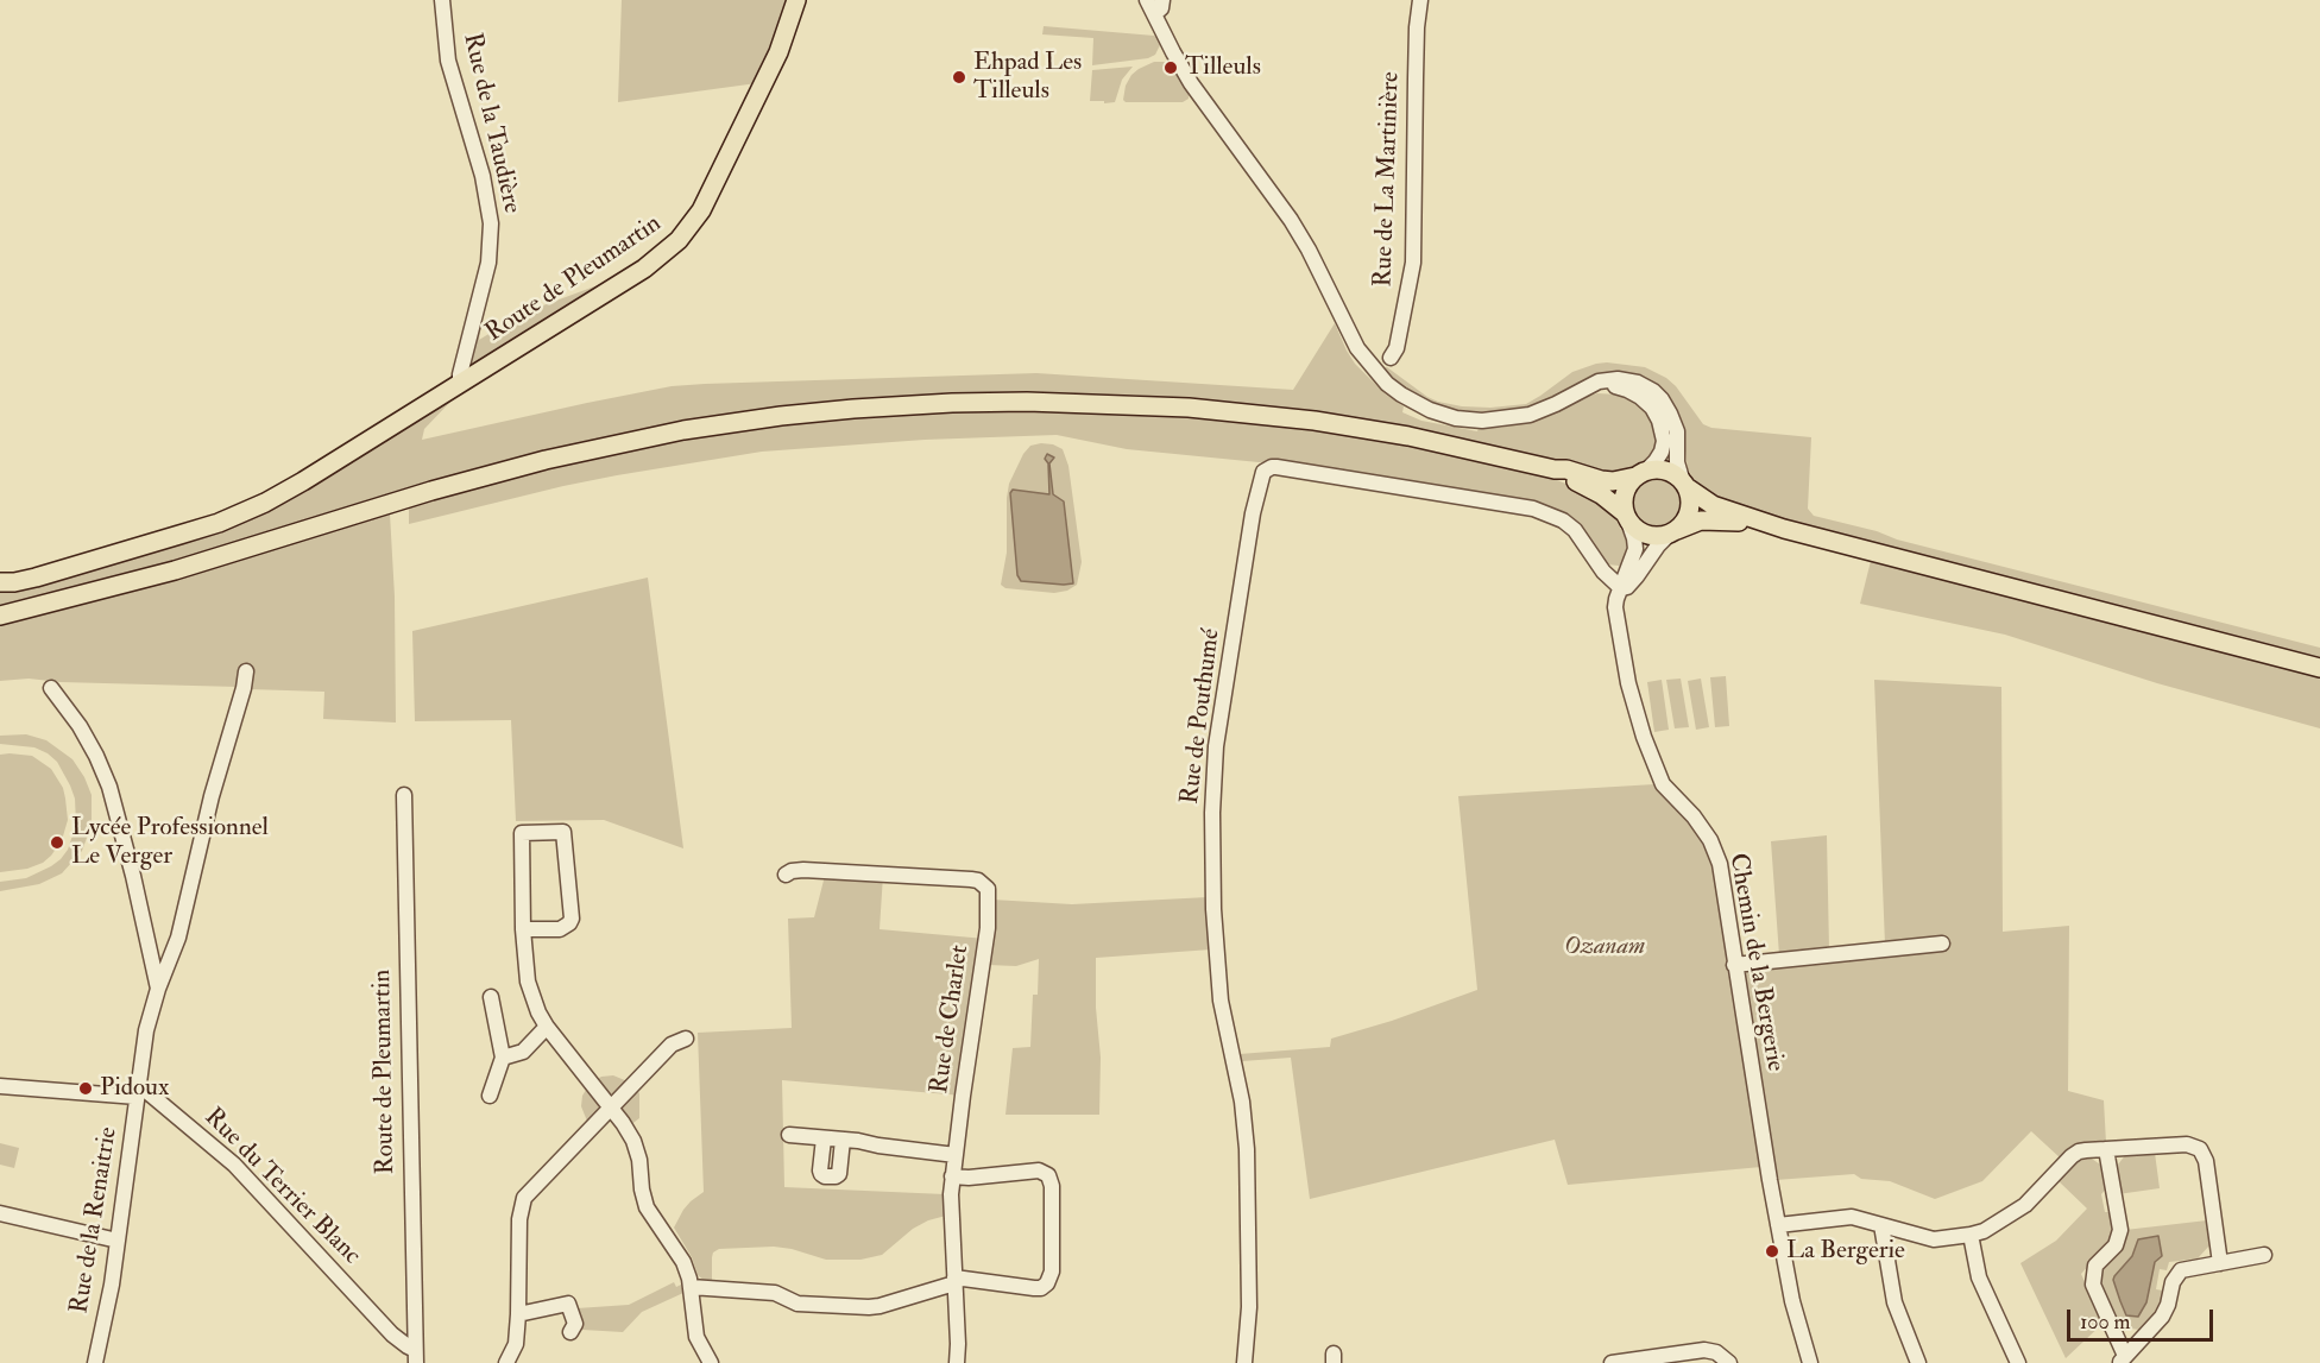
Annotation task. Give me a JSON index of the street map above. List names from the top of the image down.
{
  "streets": {
    "main road": ["Route de Pleumartin"],
    "street": [
      "Rue de la Taudière",
      "Rue de La Martinière",
      "Rue de Pouthumé",
      "Chemin de la Bergerie",
      "Rue de Charlet",
      "Rue du Terrier Blanc",
      "Rue de la Renaitrie"
    ]
  },
  "crossings": [
    ["Rue de la Taudière", "Route de Pleumartin"],
    ["Route de Pleumartin", "Rue du Terrier Blanc"],
    ["Rue de Pouthumé", "Chemin de la Bergerie"],
    ["Rue du Terrier Blanc", "Rue de la Renaitrie"]
  ],
  "parks": ["Ozanam"],
  "places": [
    "Tilleuls",
    "Ehpad Les Tilleuls",
    "Lycée Professionnel Le Verger",
    "Pidoux",
    "La Bergerie"
  ],
  "scale_bar": "100 m"
}
